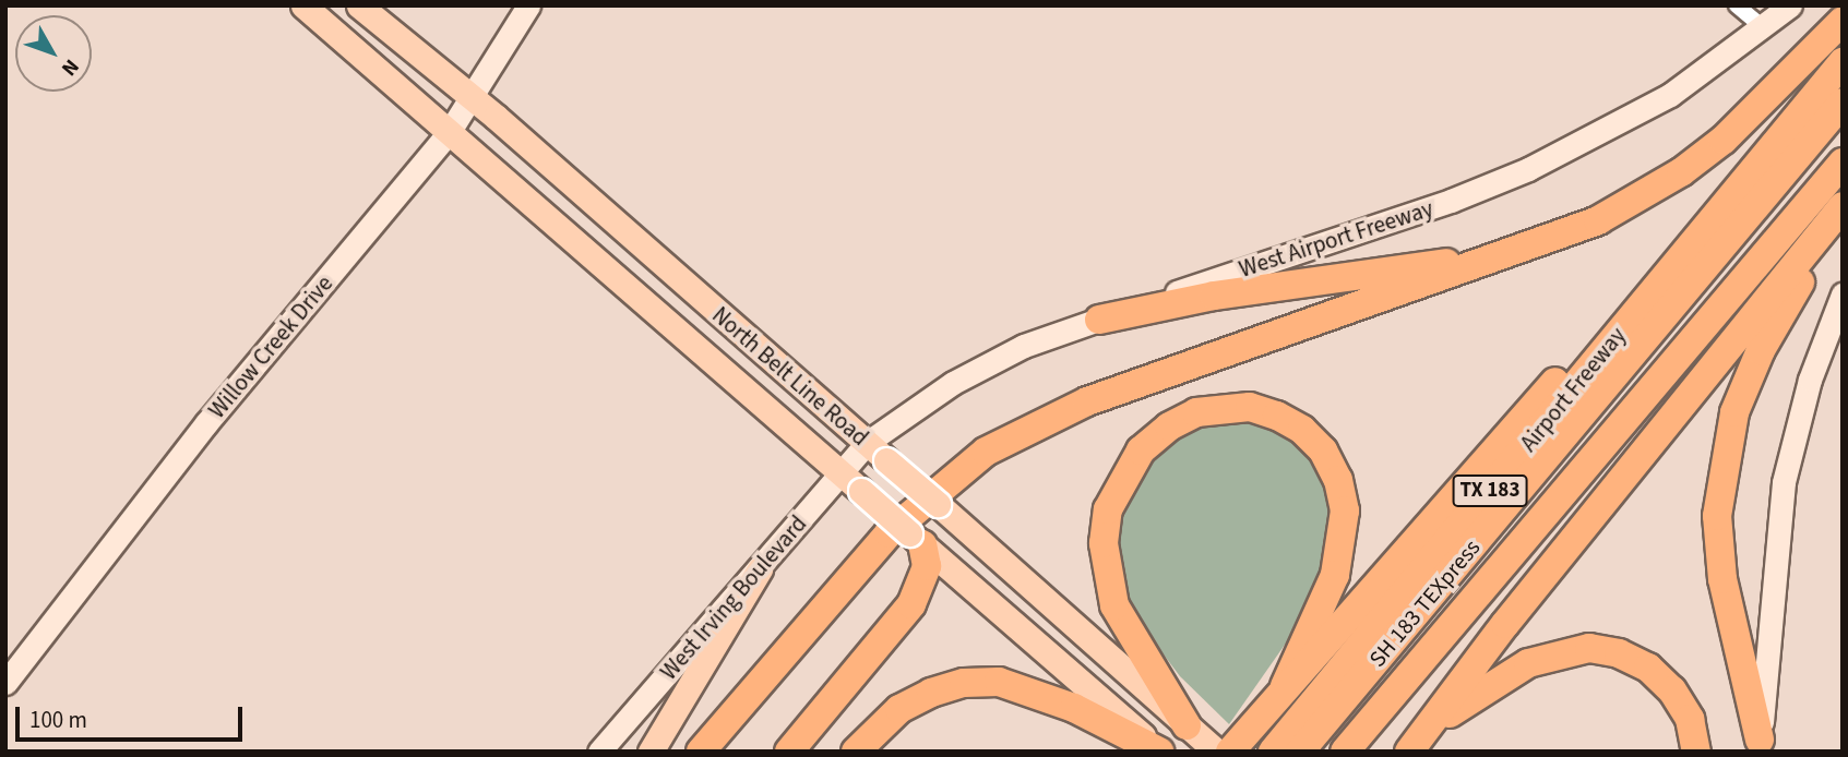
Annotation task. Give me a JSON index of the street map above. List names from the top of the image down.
{
  "streets": {
    "highway": ["Airport Freeway", "TX 183", "SH 183 TEXpress"],
    "main road": [
      "West Airport Freeway",
      "Willow Creek Drive",
      "North Belt Line Road",
      "West Irving Boulevard"
    ]
  },
  "crossings": [
    ["West Airport Freeway", "North Belt Line Road"],
    ["West Airport Freeway", "West Irving Boulevard"],
    ["Willow Creek Drive", "North Belt Line Road"],
    ["North Belt Line Road", "West Irving Boulevard"],
    ["Airport Freeway", "SH 183 TEXpress"]
  ],
  "scale_bar": "100 m",
  "north": "bottom right"
}
